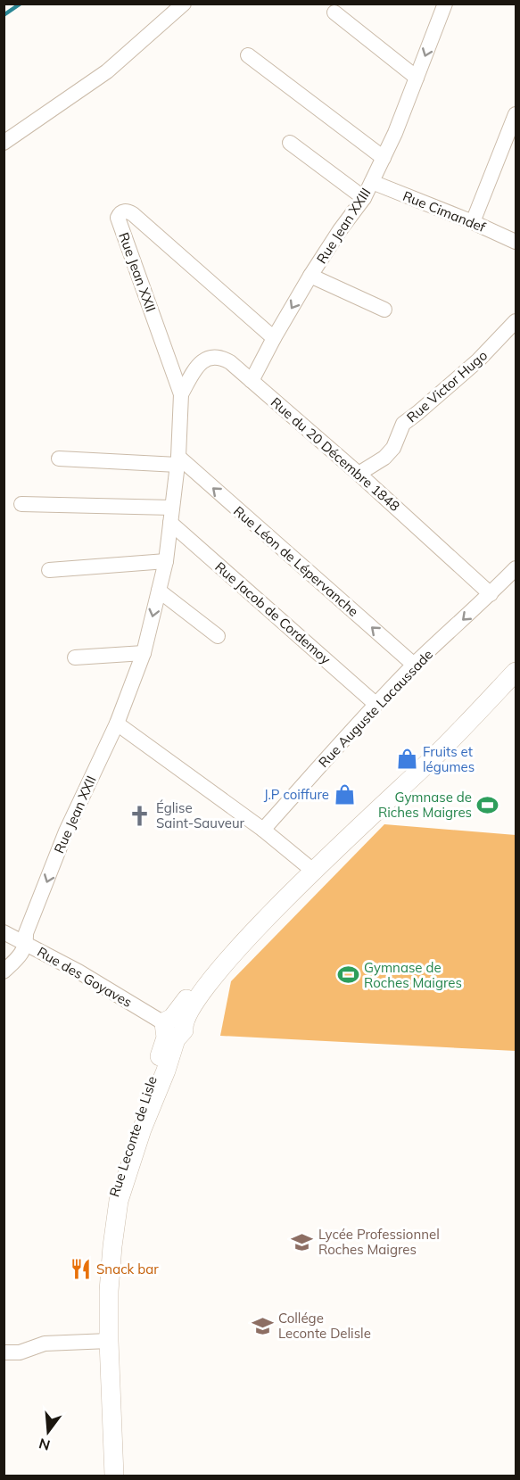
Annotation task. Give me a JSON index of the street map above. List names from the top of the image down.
{
  "streets": {
    "main road": ["Rue Leconte de Lisle"],
    "street": [
      "Rue Cimandef",
      "Rue Jean XXIII",
      "Rue Jean XXII",
      "Rue Victor Hugo",
      "Rue du 20 Décembre 1848",
      "Rue Léon de Lépervanche",
      "Rue Jacob de Cordemoy",
      "Rue Auguste Lacaussade",
      "Rue des Goyaves"
    ]
  },
  "crossings": [
    ["Rue Cimandef", "Rue Jean XXIII"],
    ["Rue Jean XXIII", "Rue Jean XXII"],
    ["Rue Jean XXIII", "Rue du 20 Décembre 1848"],
    ["Rue Jean XXII", "Rue du 20 Décembre 1848"],
    ["Rue Jean XXII", "Rue Léon de Lépervanche"],
    ["Rue Jean XXII", "Rue Jacob de Cordemoy"],
    ["Rue Jean XXII", "Rue des Goyaves"],
    ["Rue Victor Hugo", "Rue du 20 Décembre 1848"],
    ["Rue du 20 Décembre 1848", "Rue Auguste Lacaussade"],
    ["Rue Léon de Lépervanche", "Rue Auguste Lacaussade"],
    ["Rue Jacob de Cordemoy", "Rue Auguste Lacaussade"],
    ["Rue des Goyaves", "Rue Leconte de Lisle"]
  ],
  "one_way": ["Rue Jean XXIII", "Rue Léon de Lépervanche"],
  "places": {
    "shop": ["Fruits et légumes", "J.P coiffure"],
    "sports": ["Gymnase de Riches Maigres", "Gymnase de Roches Maigres"],
    "church": ["Église Saint-Sauveur"],
    "school or university": ["Lycée Professionnel Roches Maigres", "Collége Leconte Delisle"],
    "restaurant": ["Snack bar"]
  },
  "north": "bottom"
}
